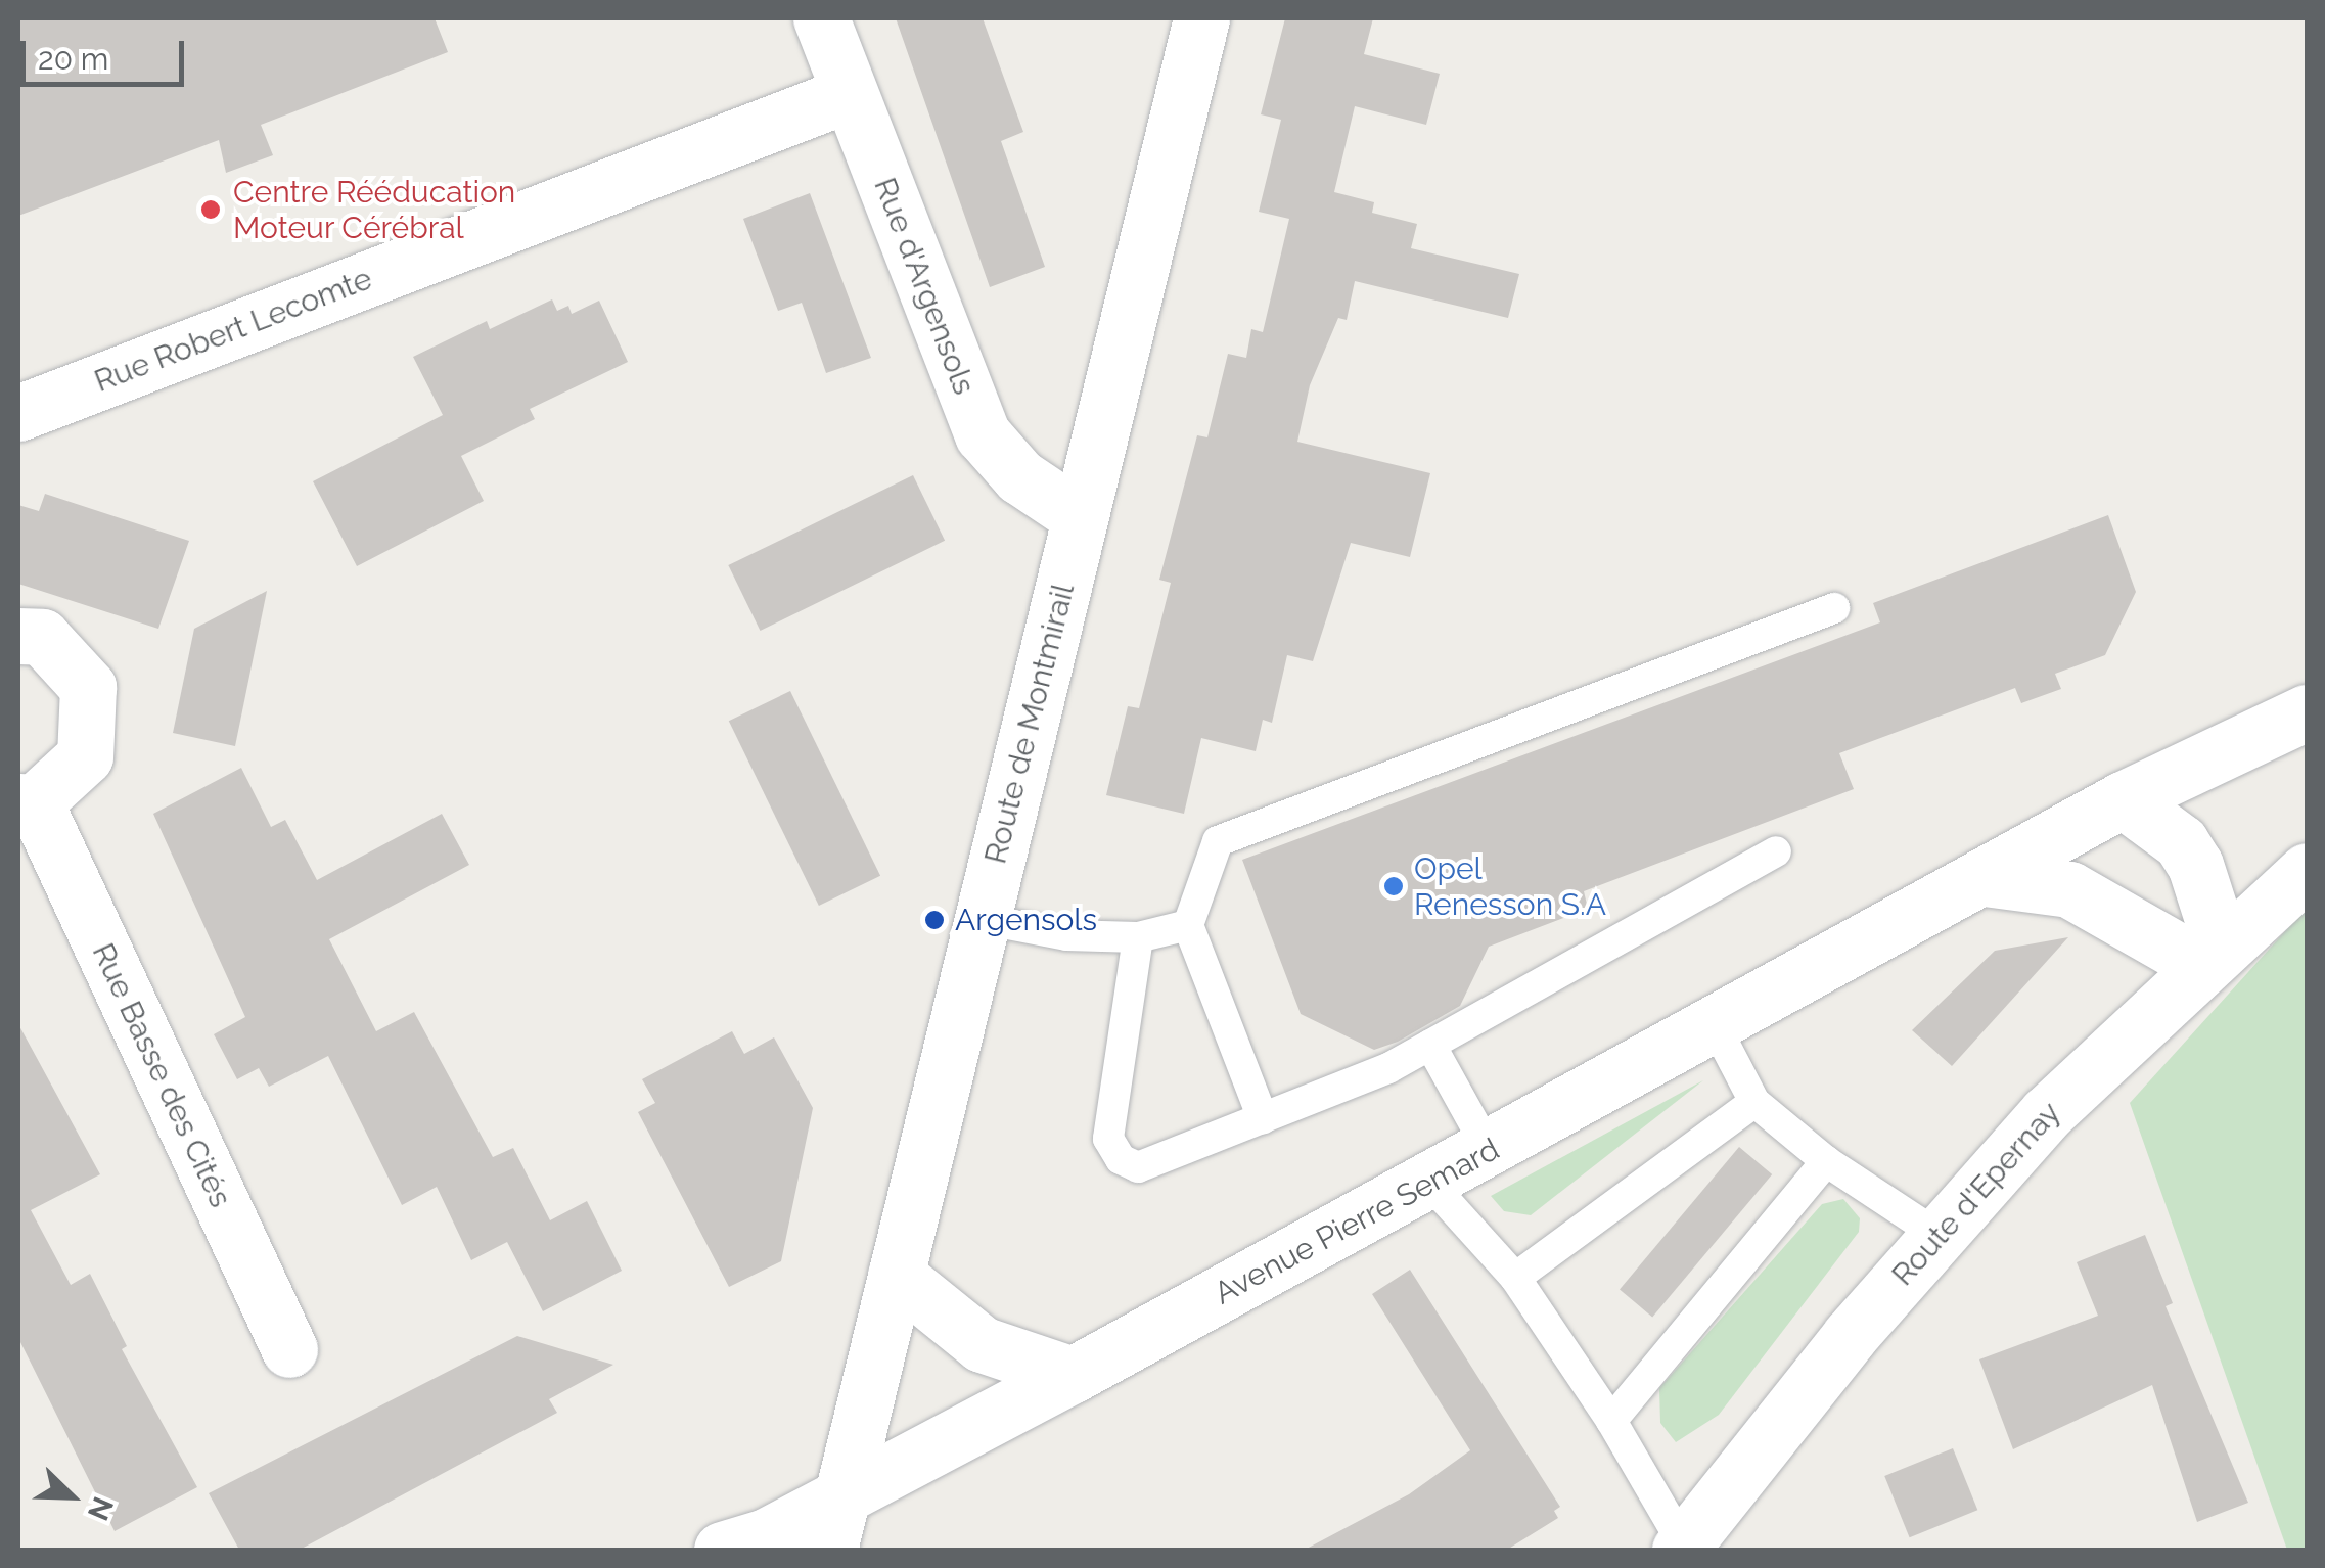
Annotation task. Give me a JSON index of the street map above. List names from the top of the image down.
{
  "streets": {
    "main road": [
      "Rue d'Argensols",
      "Rue Robert Lecomte",
      "Route de Montmirail",
      "Rue Basse des Cités",
      "Route d'Epernay",
      "Avenue Pierre Semard"
    ]
  },
  "crossings": [
    ["Rue d'Argensols", "Rue Robert Lecomte"],
    ["Rue d'Argensols", "Route de Montmirail"],
    ["Route de Montmirail", "Avenue Pierre Semard"]
  ],
  "places": ["Centre Rééducation Moteur Cérébral", "Opel Renesson S.A", "Argensols"],
  "scale_bar": "20 m",
  "north": "bottom right"
}
